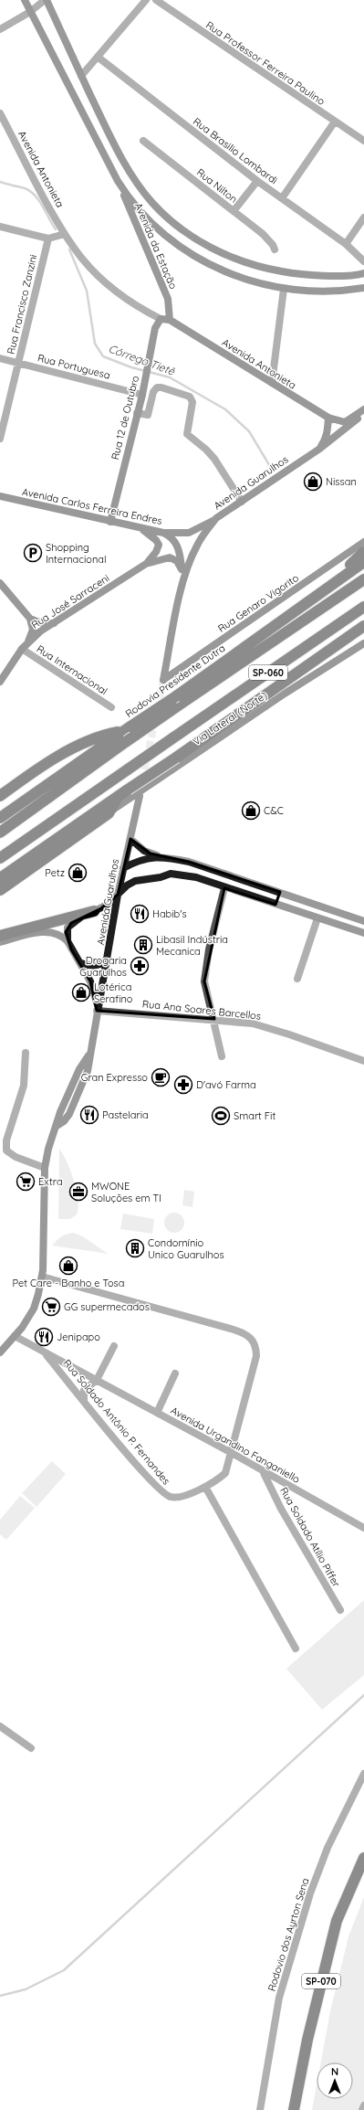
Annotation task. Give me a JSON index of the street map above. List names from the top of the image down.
{
  "streets": {
    "highway": ["SP-060", "Rodovia Presidente Dutra", "SP-070"],
    "main road": [
      "Avenida Antonieta",
      "Avenida da Estação",
      "Rua 12 de Outubro",
      "Avenida Guarulhos",
      "Avenida Carlos Ferreira Endres",
      "Rua José Sarraceni",
      "Rua Genaro Vigorito",
      "Via Lateral (Norte)"
    ],
    "street": [
      "Rua Professor Ferreira Paulino",
      "Rua Brasilio Lombardi",
      "Rua Nilton",
      "Rua Francisco Zanzini",
      "Rua Portuguesa",
      "Rua Internacional",
      "Rua Ana Soares Barcellos",
      "Rua Soldado Antônio P. Fernandes",
      "Avenida Urgandino Fanganiello",
      "Rua Soldado Atílio Piffer",
      "Rodovio dos Ayrton Sena"
    ]
  },
  "crossings": [
    ["Avenida Antonieta", "Avenida da Estação"],
    ["Avenida Antonieta", "Rua 12 de Outubro"],
    ["Rua Francisco Zanzini", "Rua Portuguesa"],
    ["Rua Portuguesa", "Rua 12 de Outubro"],
    ["Rua 12 de Outubro", "Avenida Carlos Ferreira Endres"],
    ["Avenida Guarulhos", "Avenida Carlos Ferreira Endres"],
    ["Avenida Guarulhos", "Rua Genaro Vigorito"],
    ["Avenida Guarulhos", "Rua Ana Soares Barcellos"],
    ["Avenida Guarulhos", "Rua Soldado Antônio P. Fernandes"],
    ["Avenida Guarulhos", "Avenida Urgandino Fanganiello"],
    ["Avenida Carlos Ferreira Endres", "Rua José Sarraceni"],
    ["Rua José Sarraceni", "Rua Internacional"],
    ["Rua Soldado Antônio P. Fernandes", "Avenida Urgandino Fanganiello"],
    ["Avenida Urgandino Fanganiello", "Rua Soldado Atílio Piffer"]
  ],
  "water": ["Córrego Tietê"],
  "places": {
    "shop": [
      "Nissan",
      "C&C",
      "Petz",
      "Lotérica Serafino",
      "Pet Care - Banho e Tosa"
    ],
    "parking": ["Shopping Internacional"],
    "restaurant": ["Habib's", "Pastelaria", "Jenipapo"],
    "building": ["Libasil Indústria Mecanica", "Condomínio Unico Guarulhos"],
    "pharmacy": ["Drogaria Guarulhos", "D'avó Farma"],
    "cafe": ["Gran Expresso"],
    "sports": ["Smart Fit"],
    "supermarket": ["Extra", "GG supermecados"],
    "office": ["MWONE Soluções em TI"]
  },
  "north": "top"
}
